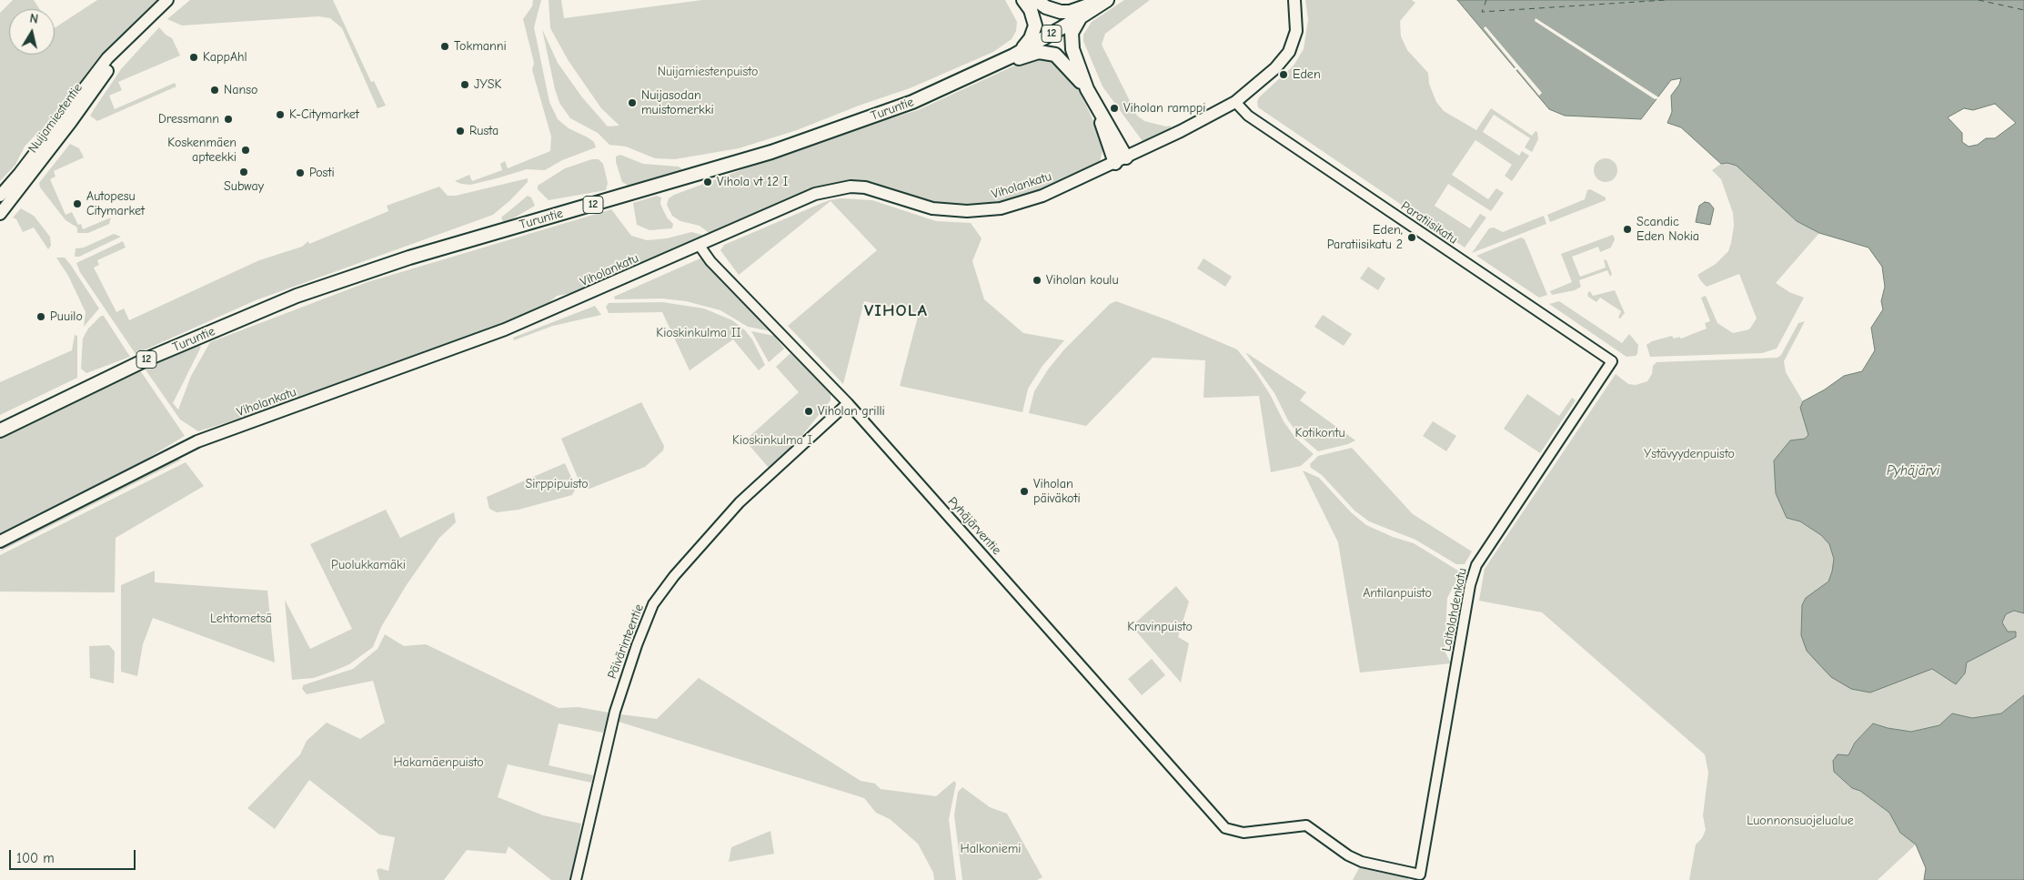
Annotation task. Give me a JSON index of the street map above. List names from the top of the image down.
{
  "streets": {
    "highway": ["12", "Turuntie"],
    "main road": ["Nuijamiestentie", "Viholankatu"],
    "street": [
      "Paratiisikatu",
      "Pyhäjärventie",
      "Laitolahdenkatu",
      "Päivärinteentie"
    ]
  },
  "crossings": [
    ["Viholankatu", "Paratiisikatu"],
    ["Viholankatu", "Pyhäjärventie"],
    ["Paratiisikatu", "Laitolahdenkatu"],
    ["Pyhäjärventie", "Laitolahdenkatu"],
    ["Pyhäjärventie", "Päivärinteentie"]
  ],
  "districts": ["VIHOLA"],
  "water": ["Pyhäjärvi"],
  "parks": [
    "Nuijamiestenpuisto",
    "Kioskinkulma II",
    "Kotikontu",
    "Kioskinkulma I",
    "Ystävyydenpuisto",
    "Sirppipuisto",
    "Puolukkamäki",
    "Antilanpuisto",
    "Lehtometsä",
    "Kravinpuisto",
    "Hakamäenpuisto",
    "Luonnonsuojelualue",
    "Halkoniemi"
  ],
  "places": [
    "Tokmanni",
    "KappAhl",
    "Eden",
    "JYSK",
    "Nanso",
    "Nuijasodan muistomerkki",
    "Viholan ramppi",
    "K-Citymarket",
    "Dressmann",
    "Rusta",
    "Koskenmäen apteekki",
    "Subway",
    "Posti",
    "Vihola vt 12 I",
    "Autopesu Citymarket",
    "Scandic Eden Nokia",
    "Eden, Paratiisikatu 2",
    "Viholan koulu",
    "Puuilo",
    "Viholan grilli",
    "Viholan päiväkoti"
  ],
  "scale_bar": "100 m",
  "north": "top"
}
